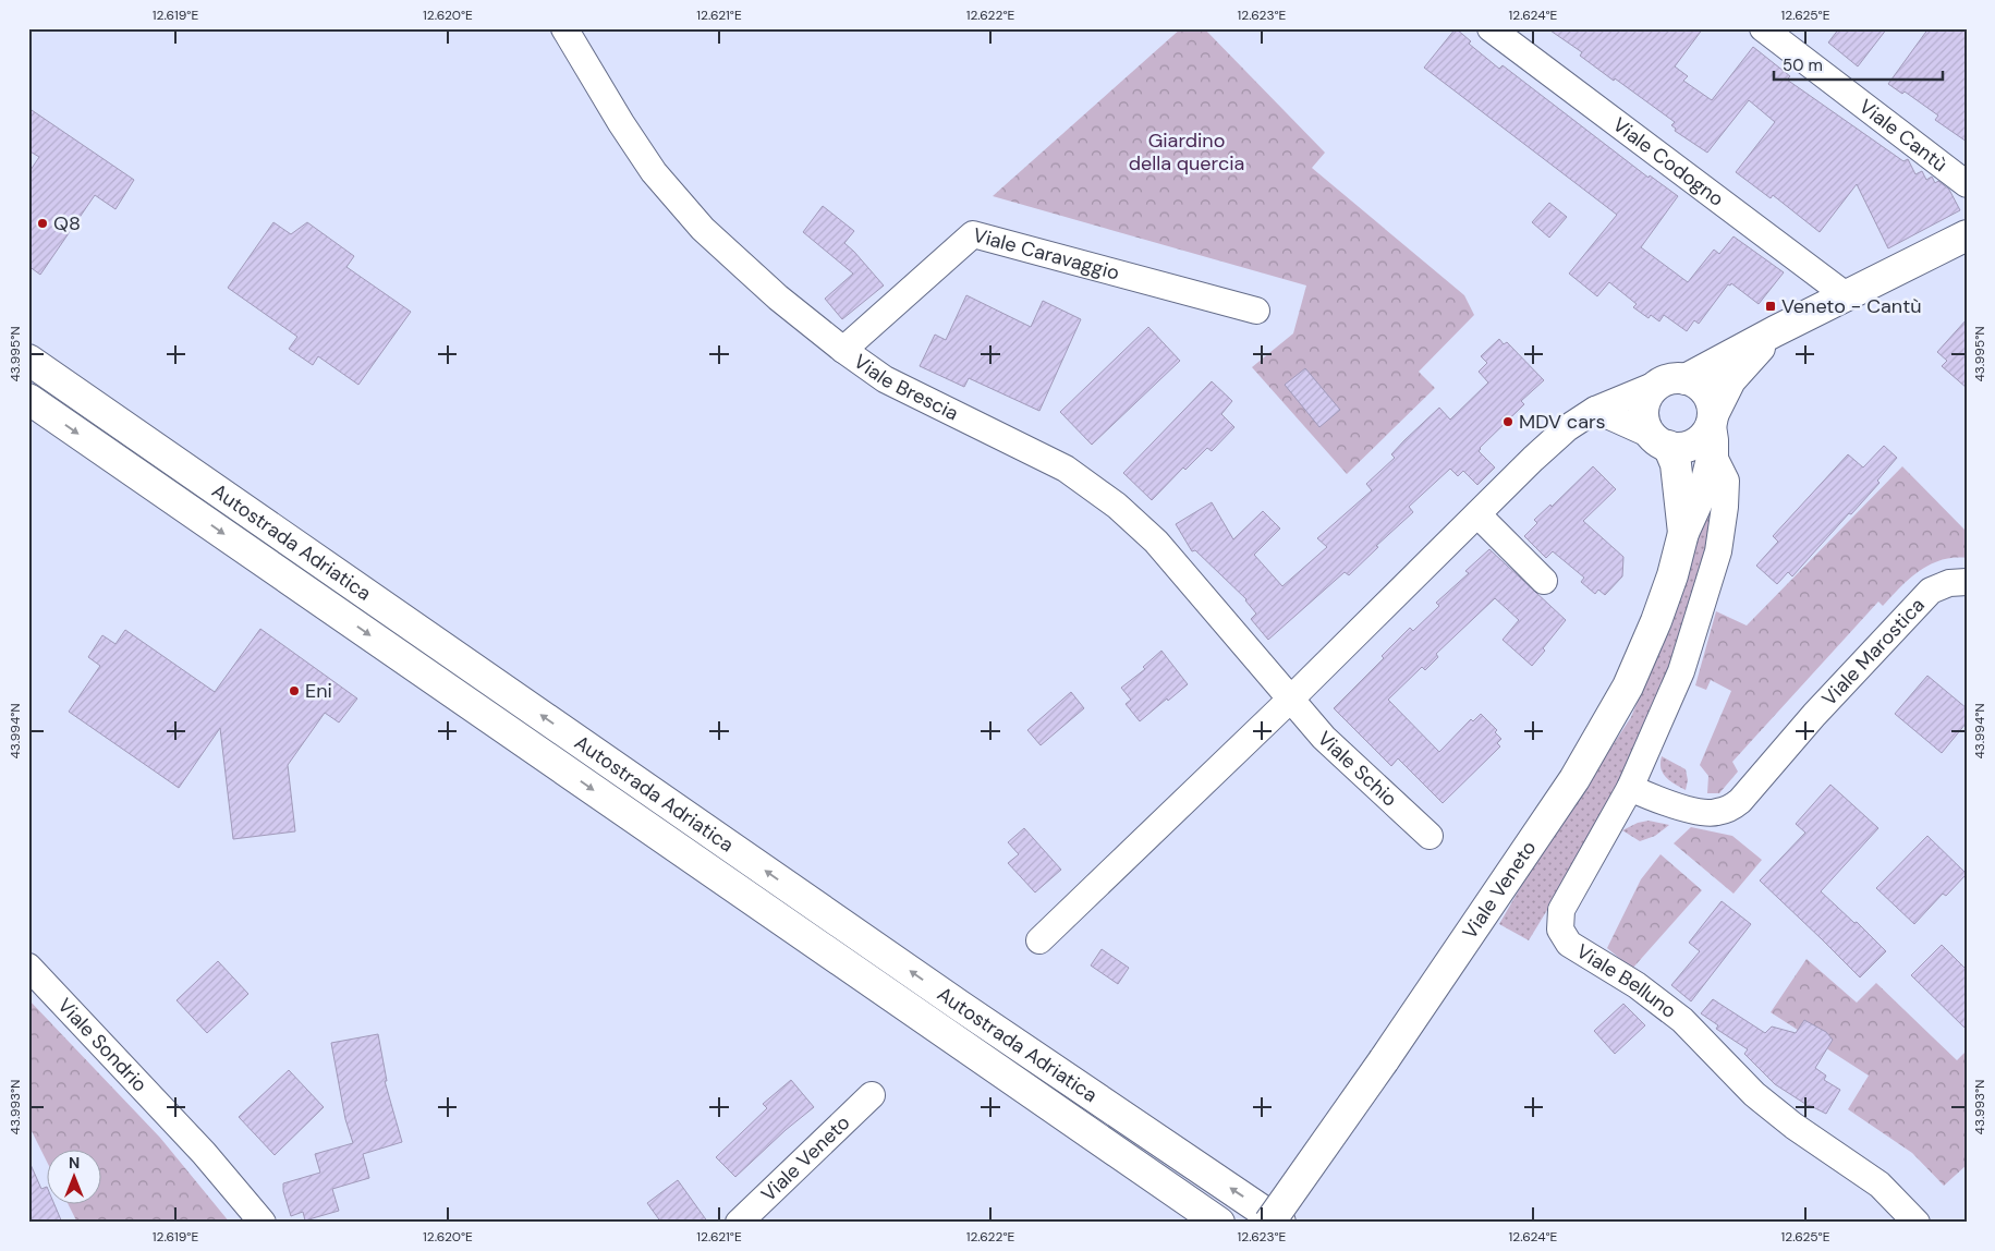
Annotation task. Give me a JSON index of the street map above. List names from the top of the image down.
{
  "streets": {
    "main road": ["Autostrada Adriatica", "Viale Veneto"],
    "street": [
      "Viale Cantù",
      "Viale Codogno",
      "Viale Caravaggio",
      "Viale Brescia",
      "Viale Marostica",
      "Viale Schio",
      "Viale Belluno",
      "Viale Sondrio"
    ]
  },
  "crossings": [
    ["Viale Codogno", "Viale Veneto"],
    ["Viale Caravaggio", "Viale Brescia"],
    ["Viale Brescia", "Viale Schio"],
    ["Viale Brescia", "Viale Veneto"],
    ["Viale Marostica", "Viale Belluno"],
    ["Viale Schio", "Viale Veneto"],
    ["Viale Veneto", "Viale Belluno"]
  ],
  "parks": ["Giardino della quercia"],
  "places": {
    "other": ["Q8", "MDV cars", "Eni"],
    "transit": ["Veneto - Cantù"]
  },
  "scale_bar": "50 m",
  "north": "top",
  "coordinates": [
    "12.619°E",
    "12.620°E",
    "12.621°E",
    "12.622°E",
    "12.623°E",
    "12.624°E",
    "12.625°E",
    "43.995°N",
    "43.994°N",
    "43.993°N"
  ]
}
